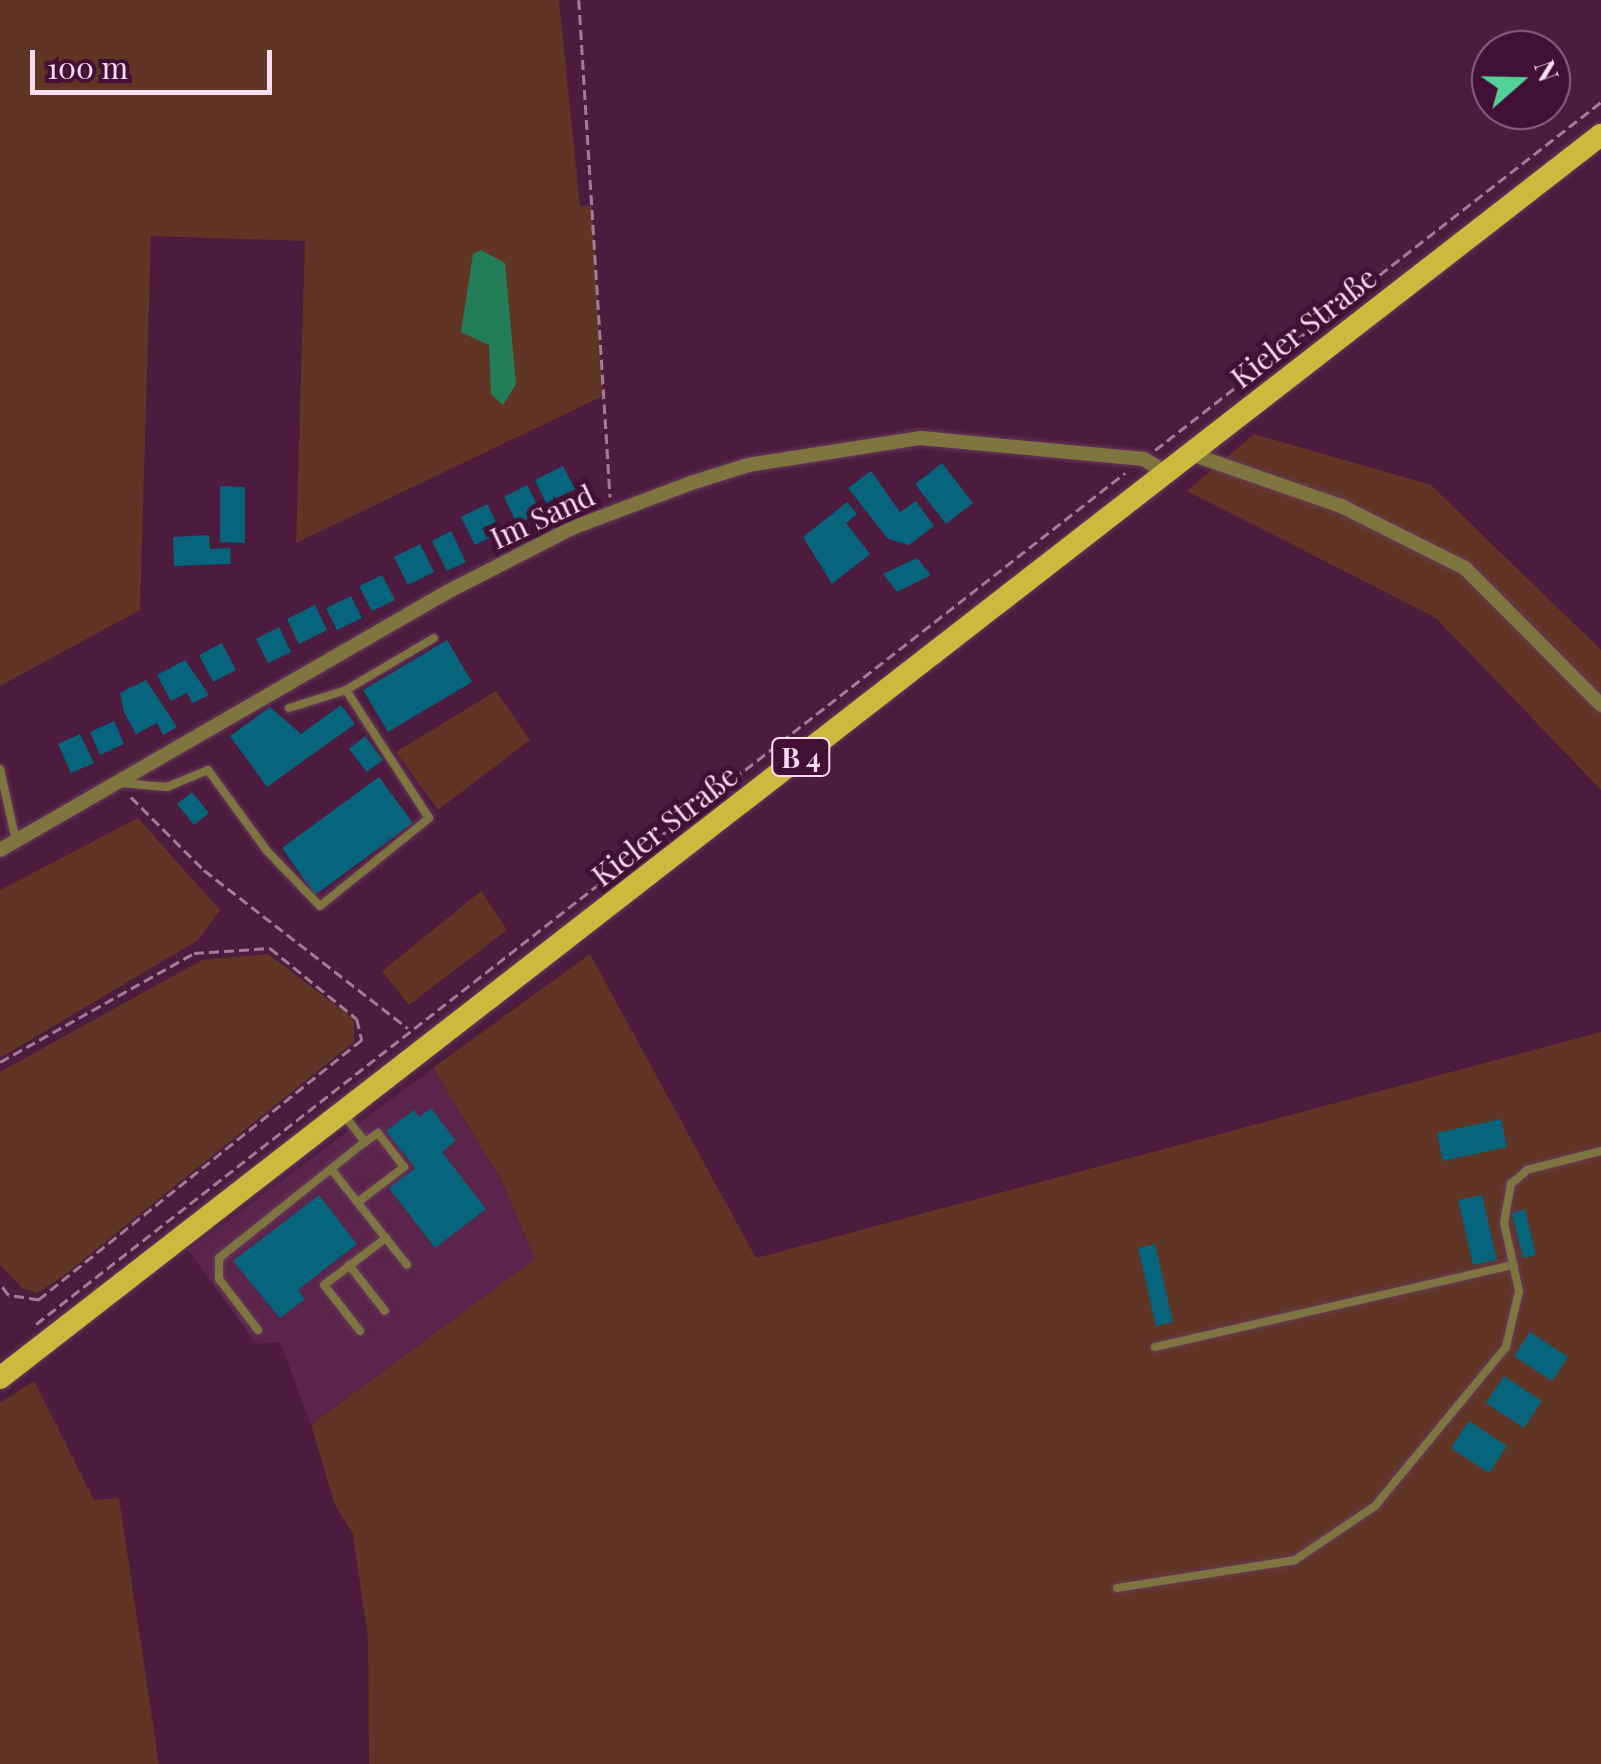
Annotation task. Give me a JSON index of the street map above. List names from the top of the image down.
{
  "streets": {
    "main road": ["Kieler Straße", "B 4"],
    "street": ["Im Sand"]
  },
  "crossings": [
    ["Kieler Straße", "Im Sand"]
  ],
  "scale_bar": "100 m",
  "north": "right"
}
